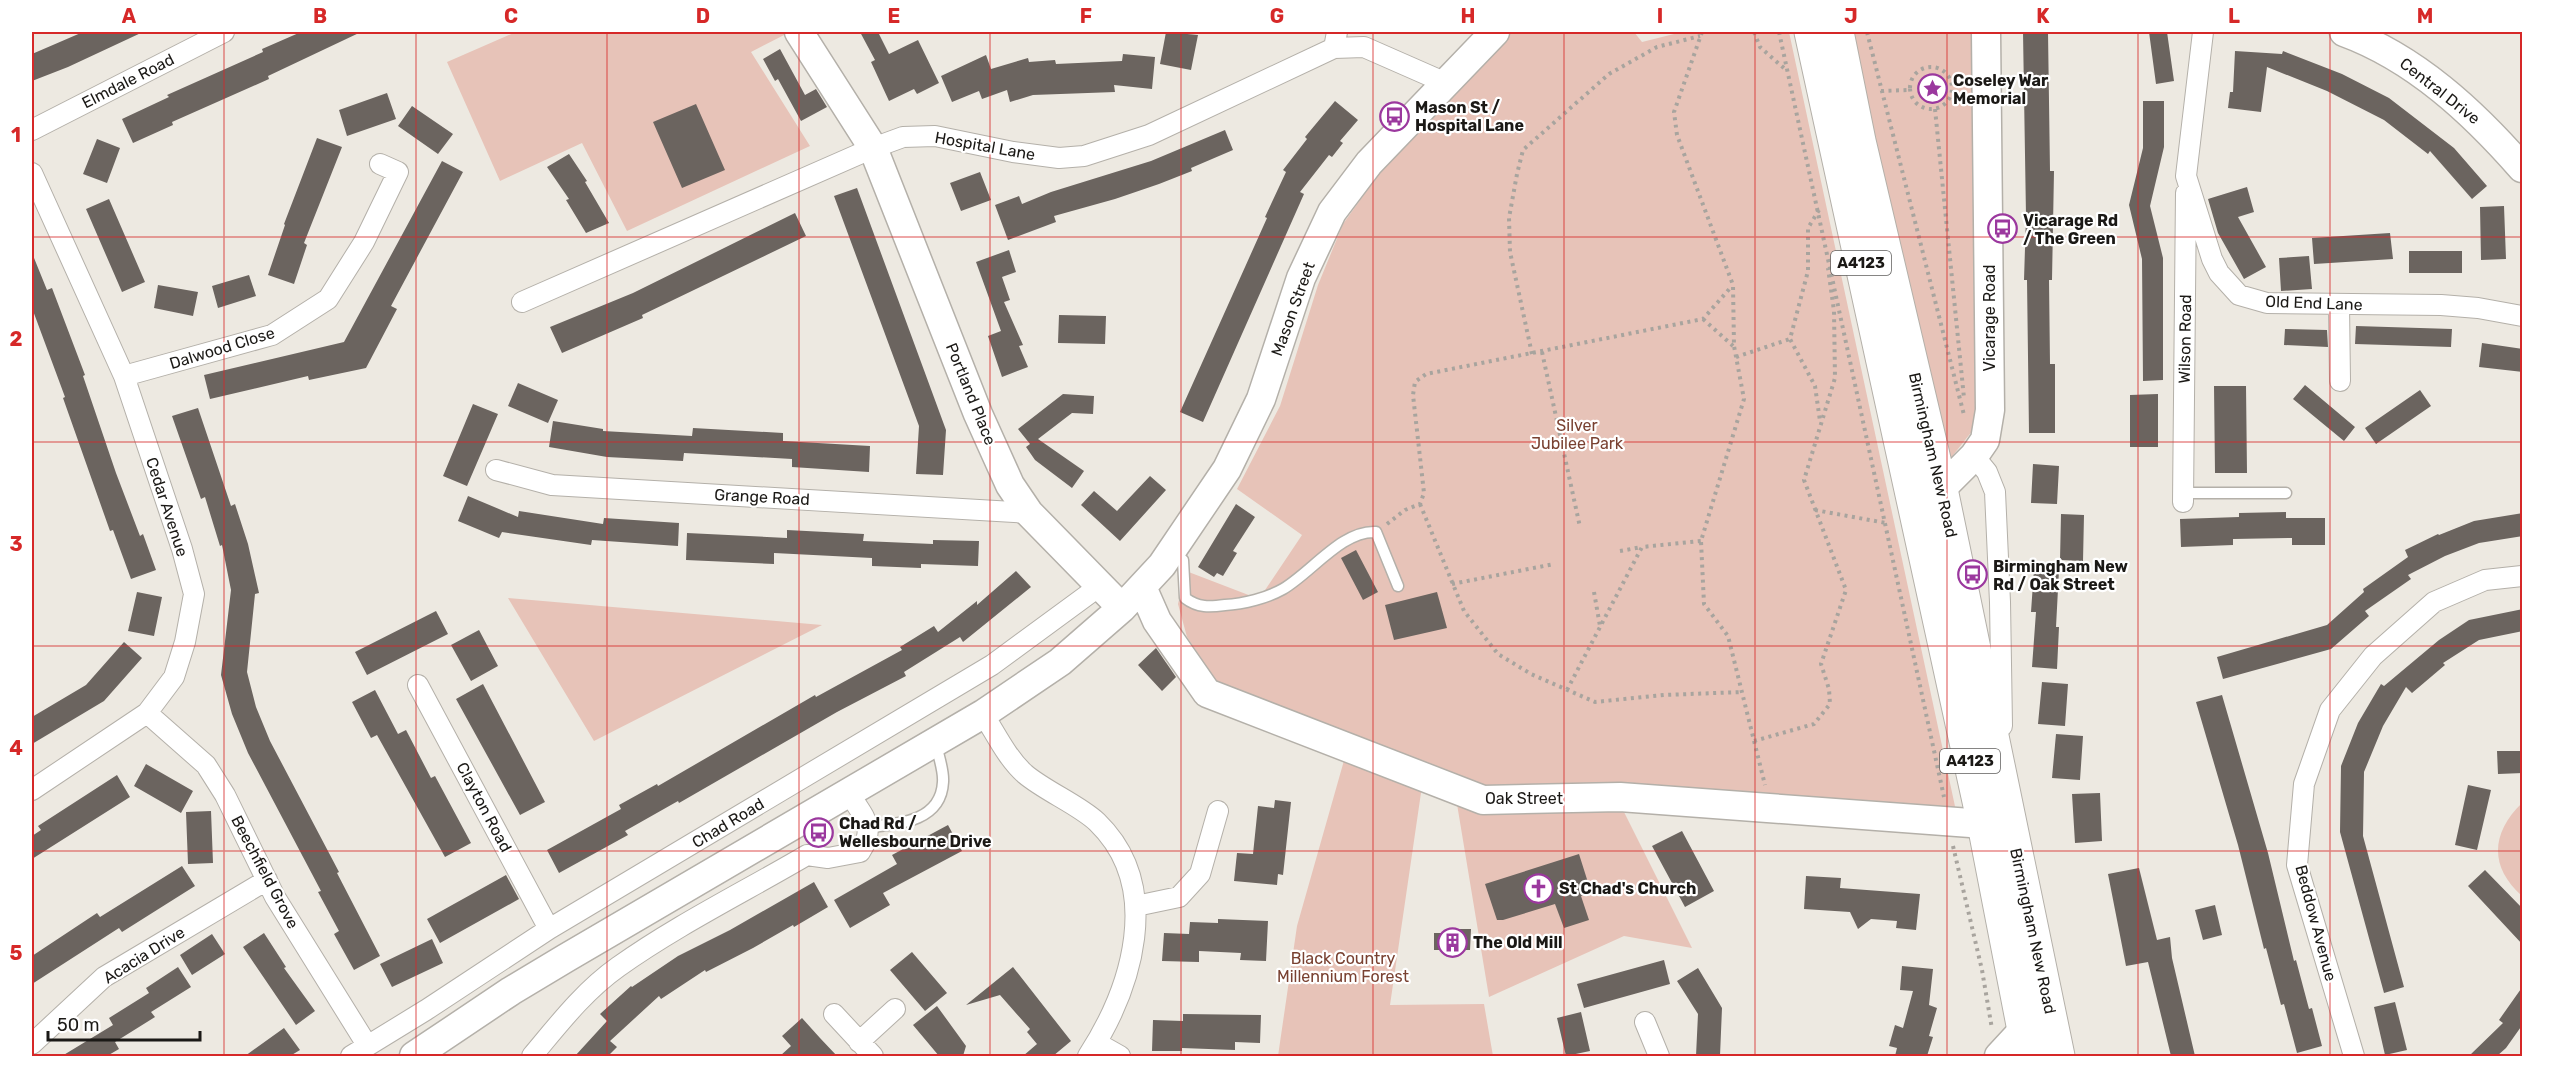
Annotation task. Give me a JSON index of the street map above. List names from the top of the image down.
{
  "streets": {
    "highway": ["A4123", "Birmingham New Road"],
    "street": [
      "Elmdale Road",
      "Central Drive",
      "Hospital Lane",
      "Old End Lane",
      "Mason Street",
      "Vicarage Road",
      "Wilson Road",
      "Dalwood Close",
      "Portland Place",
      "Grange Road",
      "Cedar Avenue",
      "Oak Street",
      "Clayton Road",
      "Chad Road",
      "Beechfield Grove",
      "Beddow Avenue",
      "Acacia Drive"
    ]
  },
  "crossings": [
    ["Hospital Lane", "Portland Place"],
    ["Old End Lane", "Wilson Road"],
    ["Mason Street", "Portland Place"],
    ["Mason Street", "Oak Street"],
    ["Mason Street", "Chad Road"],
    ["Vicarage Road", "Birmingham New Road"],
    ["Dalwood Close", "Cedar Avenue"],
    ["Portland Place", "Grange Road"],
    ["Portland Place", "Chad Road"],
    ["Birmingham New Road", "Oak Street"],
    ["Cedar Avenue", "Beechfield Grove"],
    ["Clayton Road", "Chad Road"],
    ["Chad Road", "Beechfield Grove"],
    ["Beechfield Grove", "Acacia Drive"]
  ],
  "parks": ["Silver Jubilee Park", "Black Country Millennium Forest"],
  "places": {
    "place": ["Coseley War Memorial"],
    "bus stop": [
      "Mason St / Hospital Lane",
      "Vicarage Rd / The Green",
      "Birmingham New Rd / Oak Street",
      "Chad Rd / Wellesbourne Drive"
    ],
    "church": ["St Chad's Church"],
    "building": ["The Old Mill"]
  },
  "scale_bar": "50 m",
  "grid": {
    "columns": [
      "A",
      "B",
      "C",
      "D",
      "E",
      "F",
      "G",
      "H",
      "I",
      "J",
      "K",
      "L",
      "M"
    ],
    "rows": [
      "1",
      "2",
      "3",
      "4",
      "5"
    ]
  }
}
